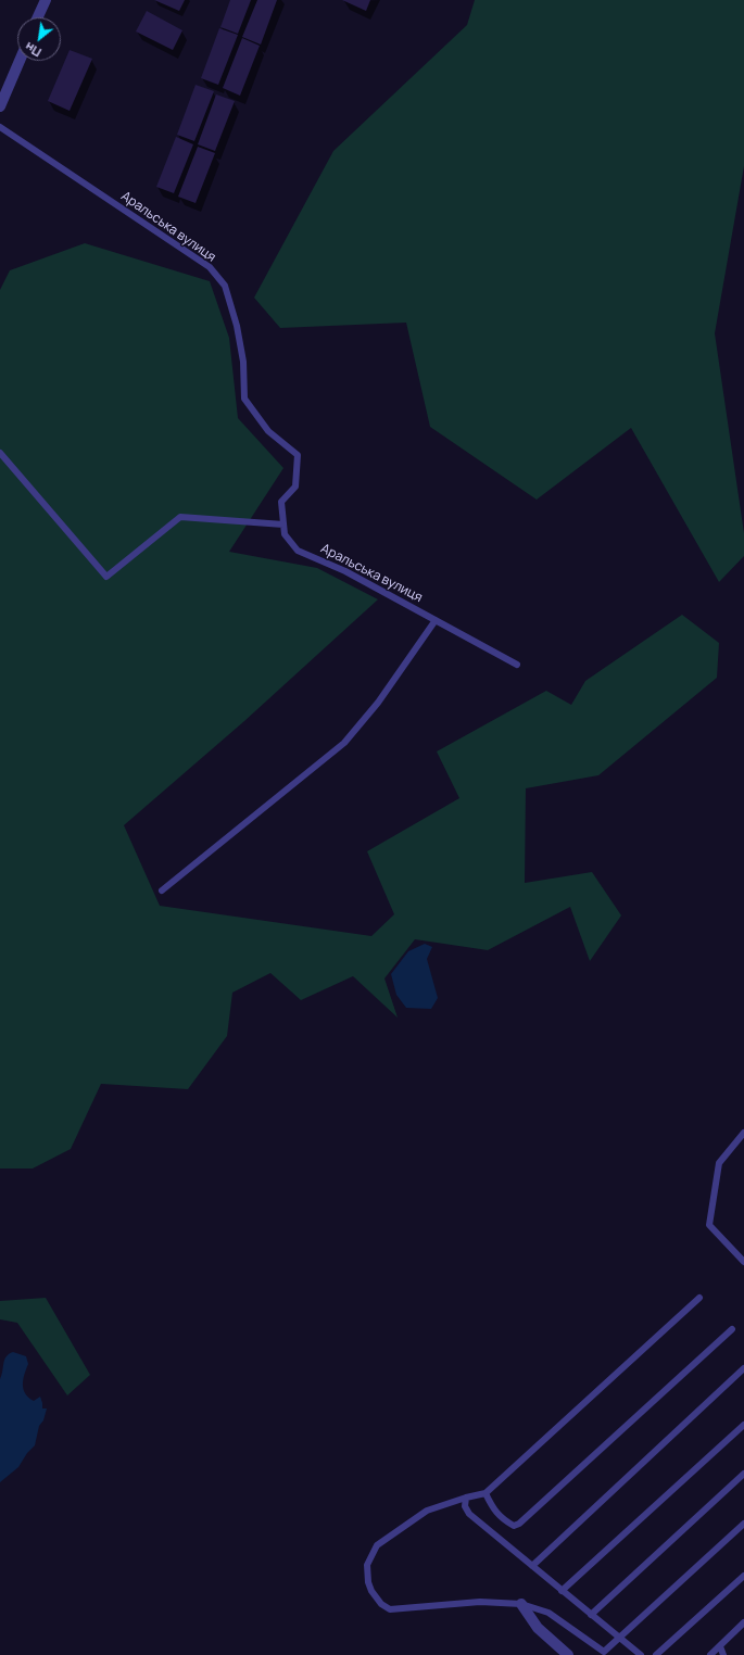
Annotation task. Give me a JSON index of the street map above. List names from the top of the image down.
{
  "streets": {
    "lane": ["Аральська вулиця"]
  },
  "north": "bottom left"
}
